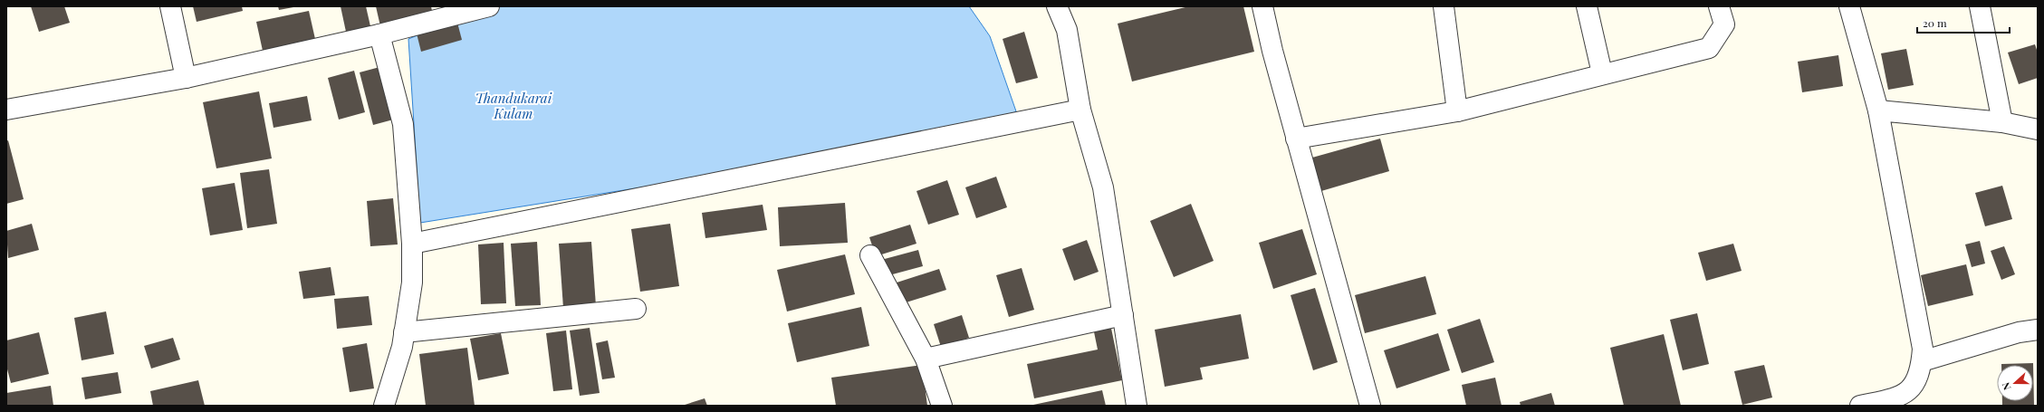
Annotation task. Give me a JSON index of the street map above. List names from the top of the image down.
{
  "water": ["Thandukarai Kulam"],
  "scale_bar": "20 m",
  "north": "left"
}
